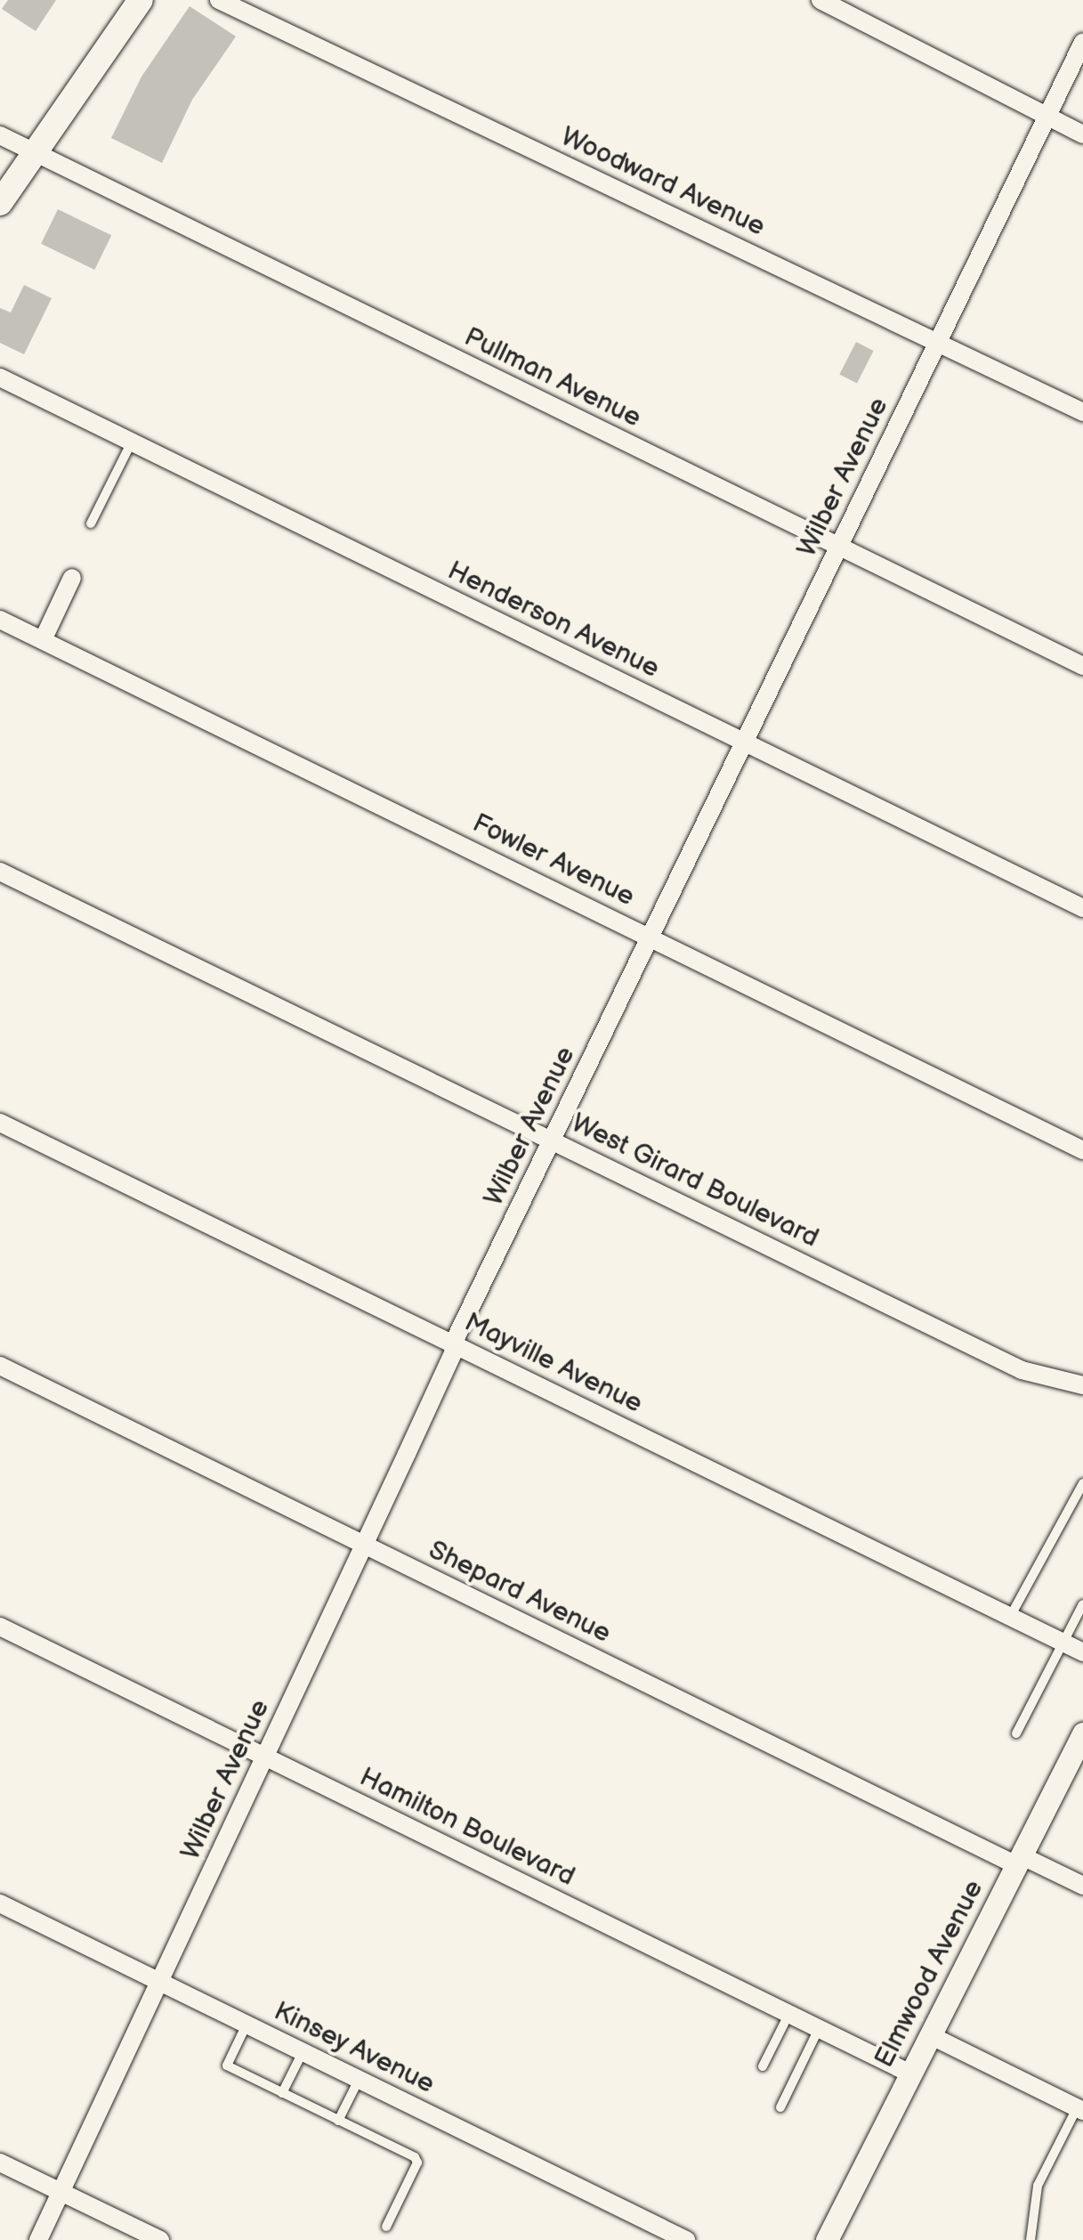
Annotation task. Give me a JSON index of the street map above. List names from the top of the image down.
{
  "streets": {
    "street": [
      "Woodward Avenue",
      "Pullman Avenue",
      "Wilber Avenue",
      "Henderson Avenue",
      "Fowler Avenue",
      "West Girard Boulevard",
      "Mayville Avenue",
      "Shepard Avenue",
      "Hamilton Boulevard",
      "Elmwood Avenue",
      "Kinsey Avenue"
    ]
  },
  "crossings": [
    ["Woodward Avenue", "Wilber Avenue"],
    ["Pullman Avenue", "Wilber Avenue"],
    ["Wilber Avenue", "Henderson Avenue"],
    ["Wilber Avenue", "Fowler Avenue"],
    ["Wilber Avenue", "West Girard Boulevard"],
    ["Wilber Avenue", "Mayville Avenue"],
    ["Wilber Avenue", "Shepard Avenue"],
    ["Wilber Avenue", "Hamilton Boulevard"],
    ["Wilber Avenue", "Kinsey Avenue"],
    ["Shepard Avenue", "Elmwood Avenue"],
    ["Hamilton Boulevard", "Elmwood Avenue"]
  ]
}
